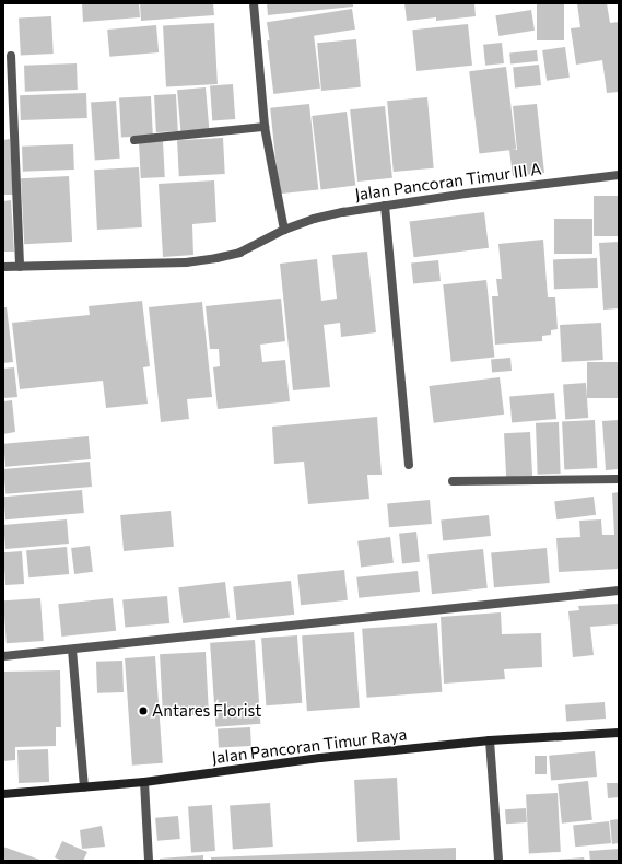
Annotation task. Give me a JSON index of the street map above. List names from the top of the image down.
{
  "streets": {
    "street": ["Jalan Pancoran Timur III A", "Jalan Pancoran Timur Raya"]
  },
  "places": ["Antares Florist"]
}
